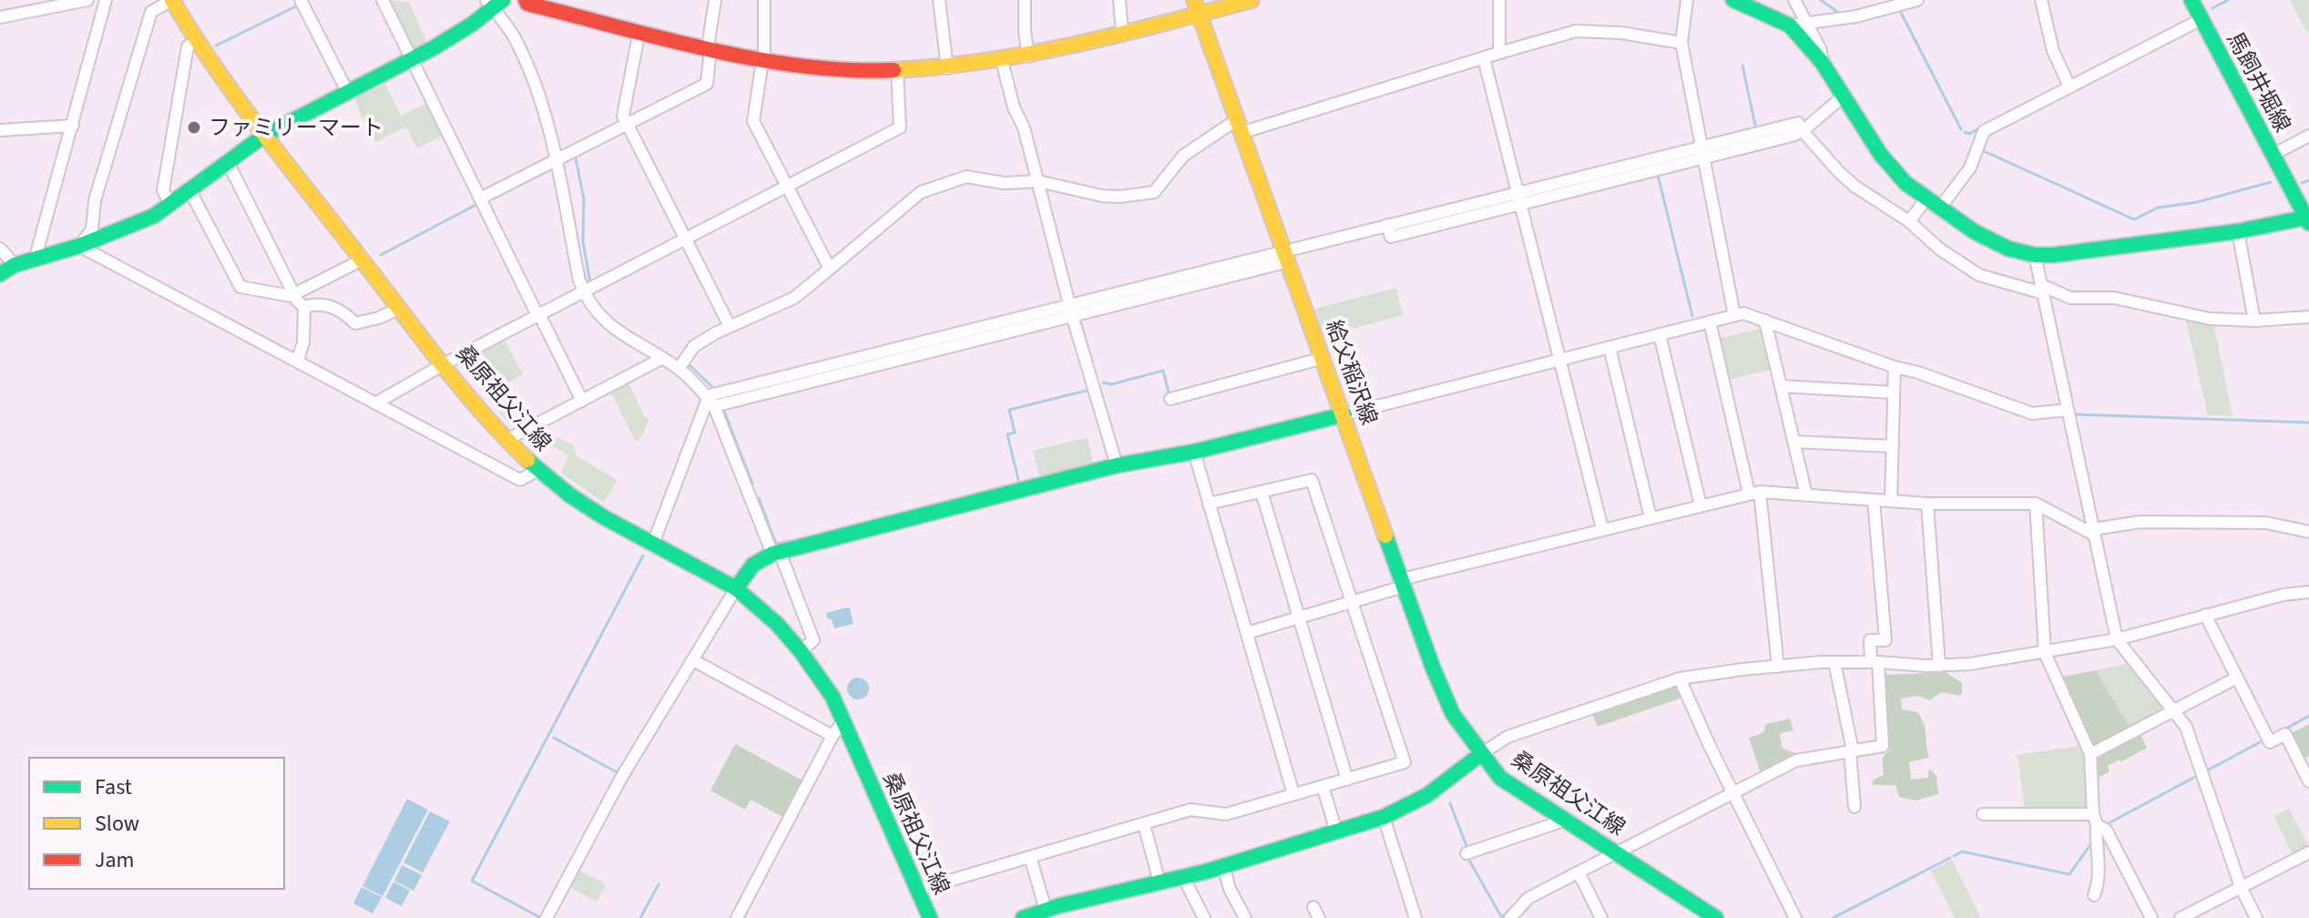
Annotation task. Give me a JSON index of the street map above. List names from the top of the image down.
{
  "streets": {
    "main road": ["馬飼井堀線", "給父稲沢線", "桑原祖父江線"]
  },
  "crossings": [
    ["給父稲沢線", "桑原祖父江線"]
  ],
  "places": ["ファミリーマート"],
  "legend": ["Fast", "Slow", "Jam"]
}
